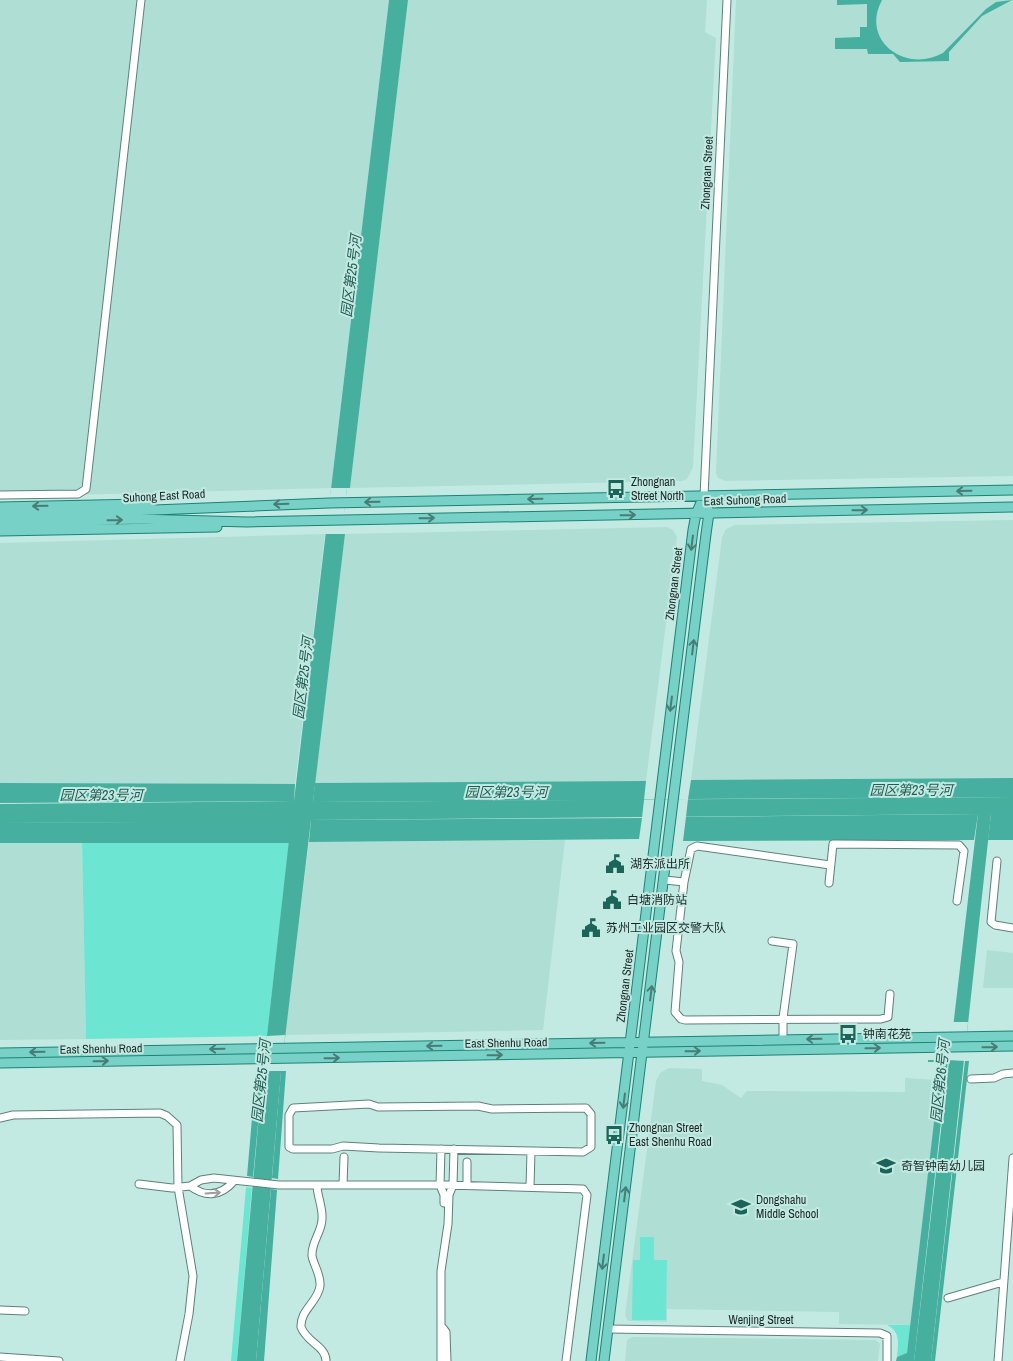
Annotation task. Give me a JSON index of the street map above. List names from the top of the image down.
{
  "streets": {
    "main road": [
      "Zhongnan Street",
      "Suhong East Road",
      "East Suhong Road",
      "East Shenhu Road"
    ],
    "street": ["Wenjing Street"]
  },
  "crossings": [
    ["Zhongnan Street", "East Suhong Road"],
    ["Zhongnan Street", "East Shenhu Road"],
    ["Zhongnan Street", "Wenjing Street"],
    ["Suhong East Road", "East Suhong Road"]
  ],
  "water": ["园区第25号河", "园区第23号河", "园区第26号河"],
  "places": {
    "bus stop": ["Zhongnan Street North", "钟南花苑", "Zhongnan Street East Shenhu Road"],
    "public building": ["湖东派出所", "白塘消防站", "苏州工业园区交警大队"],
    "school or university": ["奇智钟南幼儿园", "Dongshahu Middle School"]
  }
}
